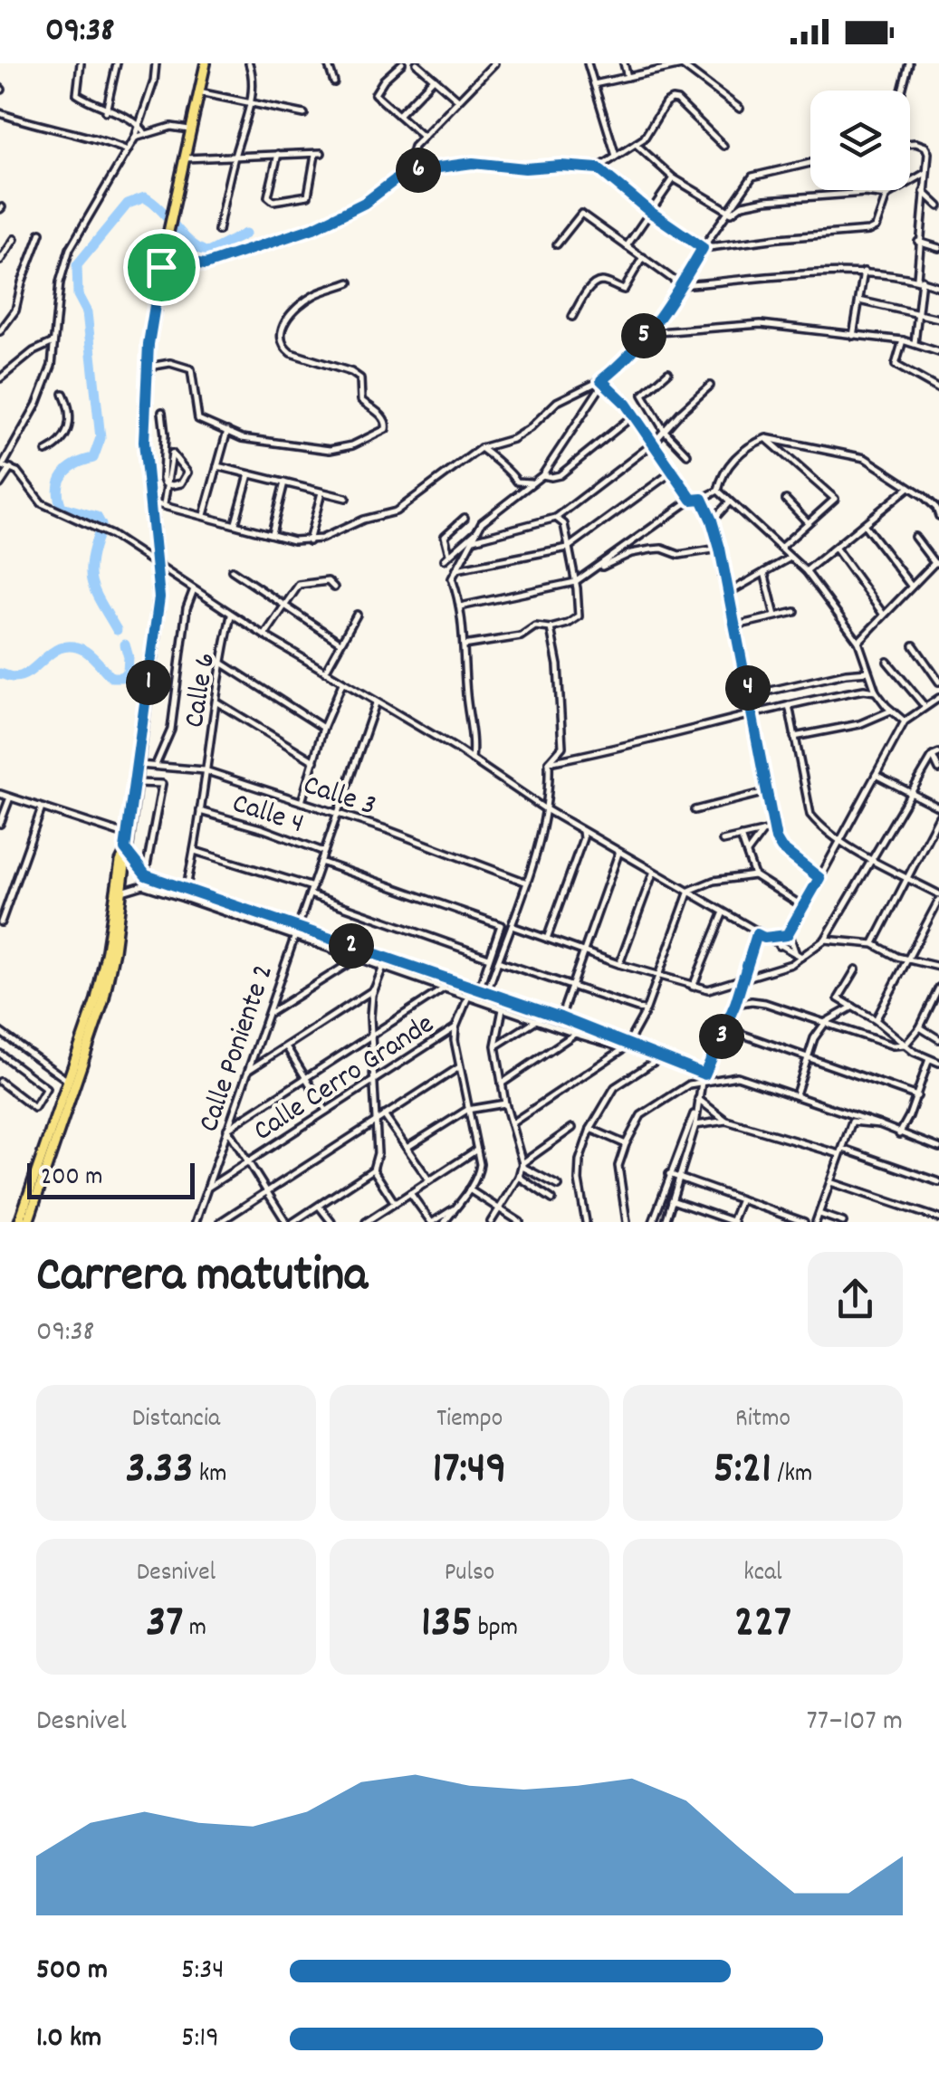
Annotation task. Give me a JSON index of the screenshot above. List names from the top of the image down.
{
  "streets": {
    "street": [
      "Calle 6",
      "Calle 3",
      "Calle 4",
      "Calle Poniente 2",
      "Calle Cerro Grande"
    ]
  },
  "crossings": [
    ["Calle 6", "Calle 3"],
    ["Calle 6", "Calle 4"],
    ["Calle 3", "Calle Poniente 2"],
    ["Calle 4", "Calle Poniente 2"],
    ["Calle Poniente 2", "Calle Cerro Grande"]
  ],
  "scale_bar": "200 m",
  "page": {
    "status": "09:38",
    "pins": [
      "6",
      "5",
      "1",
      "4",
      "2",
      "3"
    ],
    "scale": "200 m",
    "heading": ["Carrera matutina", "09:38"],
    "stats": [
      ["Distancia", "3.33 km"],
      ["Tiempo", "17:49"],
      ["Ritmo", "5:21 /km"],
      ["Desnivel", "37 m"],
      ["Pulso", "135 bpm"],
      ["kcal", "227"]
    ],
    "chart": ["Desnivel", "77–107 m"],
    "list": [
      {
        "name": "500 m",
        "note": "5:34"
      },
      {
        "name": "1.0 km",
        "note": "5:19"
      }
    ]
  }
}
